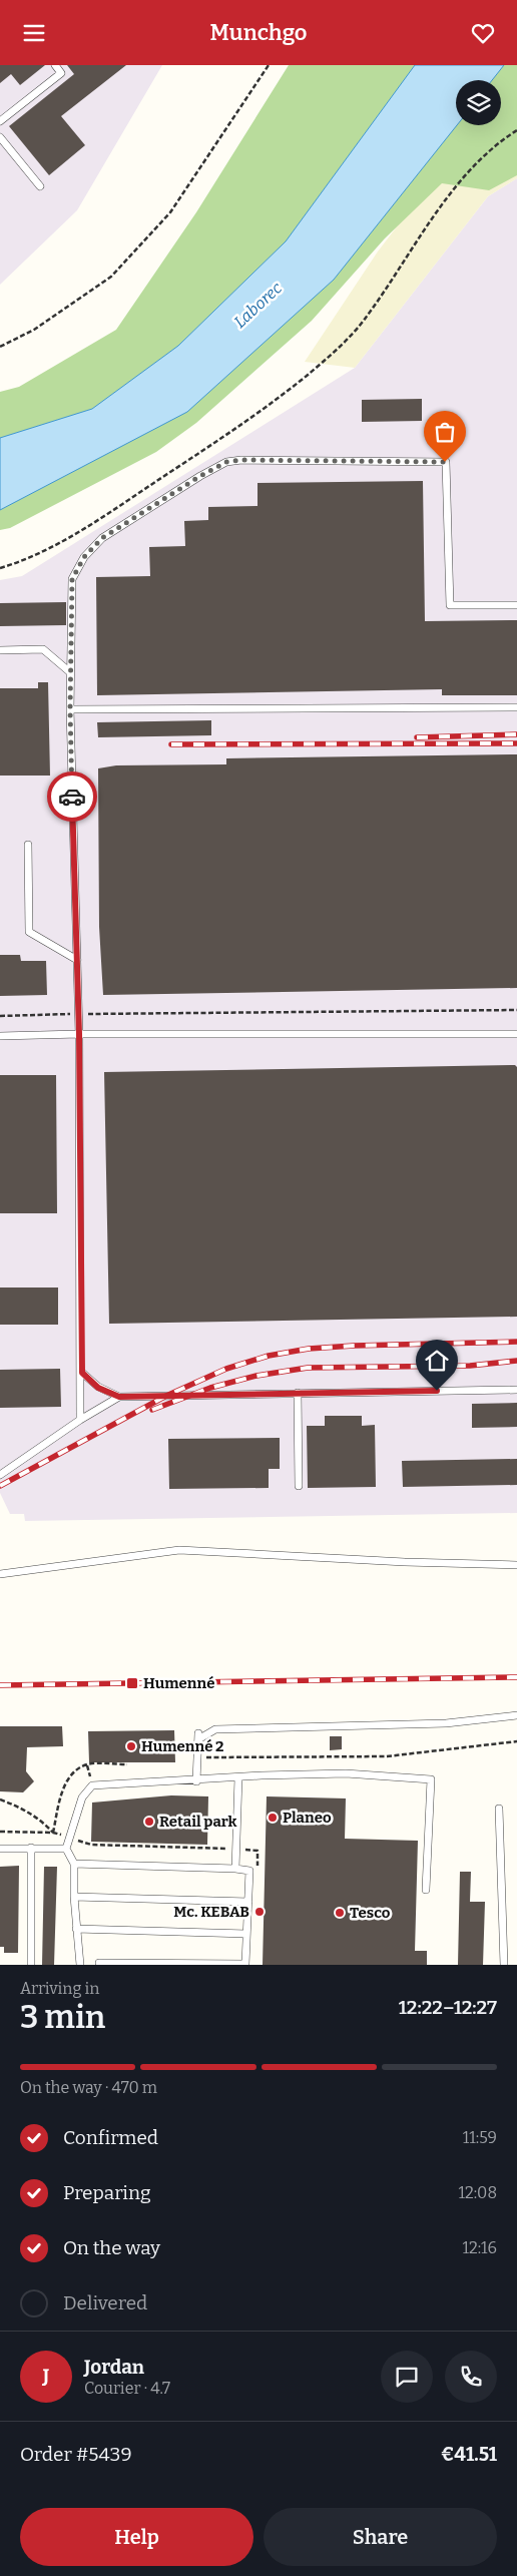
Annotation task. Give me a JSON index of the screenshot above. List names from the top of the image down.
{
  "water": ["Laborec"],
  "places": {
    "transit": ["Humenné"],
    "other": [
      "Humenné 2",
      "Planeo",
      "Retail park",
      "Mc. KEBAB",
      "Tesco"
    ]
  },
  "page": {
    "header": "Munchgo",
    "heading": ["3 min", "Arriving in", "12:22–12:27"],
    "panel": [
      "Jordan",
      "Courier · 4.7",
      "Order #5439",
      "€41.51"
    ],
    "bar": "On the way · 470 m",
    "list": [
      ["Confirmed", "11:59"],
      ["Preparing", "12:08"],
      ["On the way", "12:16"],
      "Delivered"
    ],
    "round": "J",
    "buttons": ["Help", "Share"]
  }
}
